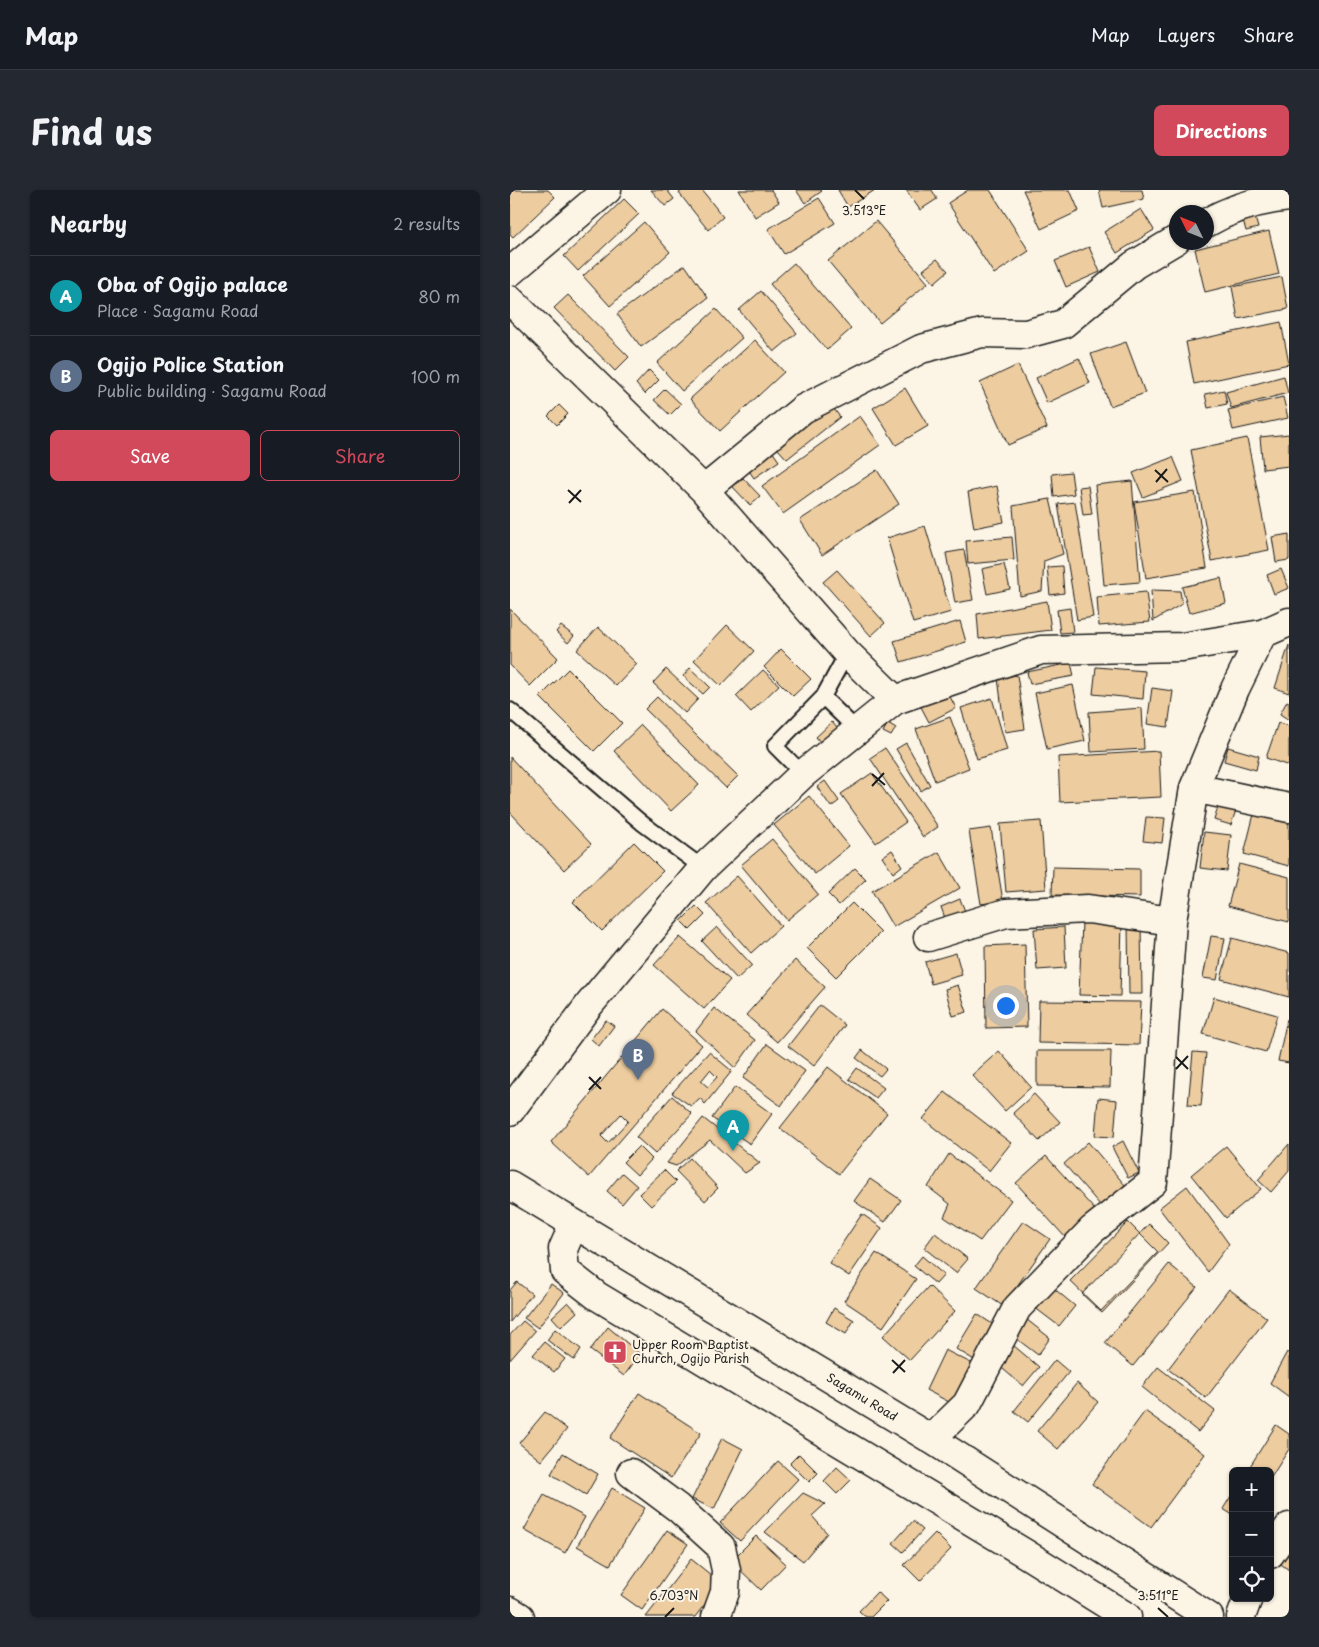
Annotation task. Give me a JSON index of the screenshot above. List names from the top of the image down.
{
  "streets": {
    "main road": ["Sagamu Road"]
  },
  "places": {
    "church": ["Upper Room Baptist Church, Ogijo Parish"]
  },
  "north": "top left",
  "page": {
    "header": "Map",
    "nav": ["Map", "Layers", "Share"],
    "title": "Find us",
    "buttons": [
      "Directions",
      ["Save", "Share"]
    ],
    "heading": ["Nearby", "2 results"],
    "list": [
      {
        "mark": "A",
        "name": "Oba of Ogijo palace",
        "note": "Place · Sagamu Road",
        "value": "80 m"
      },
      {
        "mark": "B",
        "name": "Ogijo Police Station",
        "note": "Public building · Sagamu Road",
        "value": "100 m"
      }
    ],
    "pins": ["B", "A"],
    "map_buttons": ["+", "−"]
  },
  "coordinates": ["3.513°E", "6.703°N", "3.511°E"]
}
